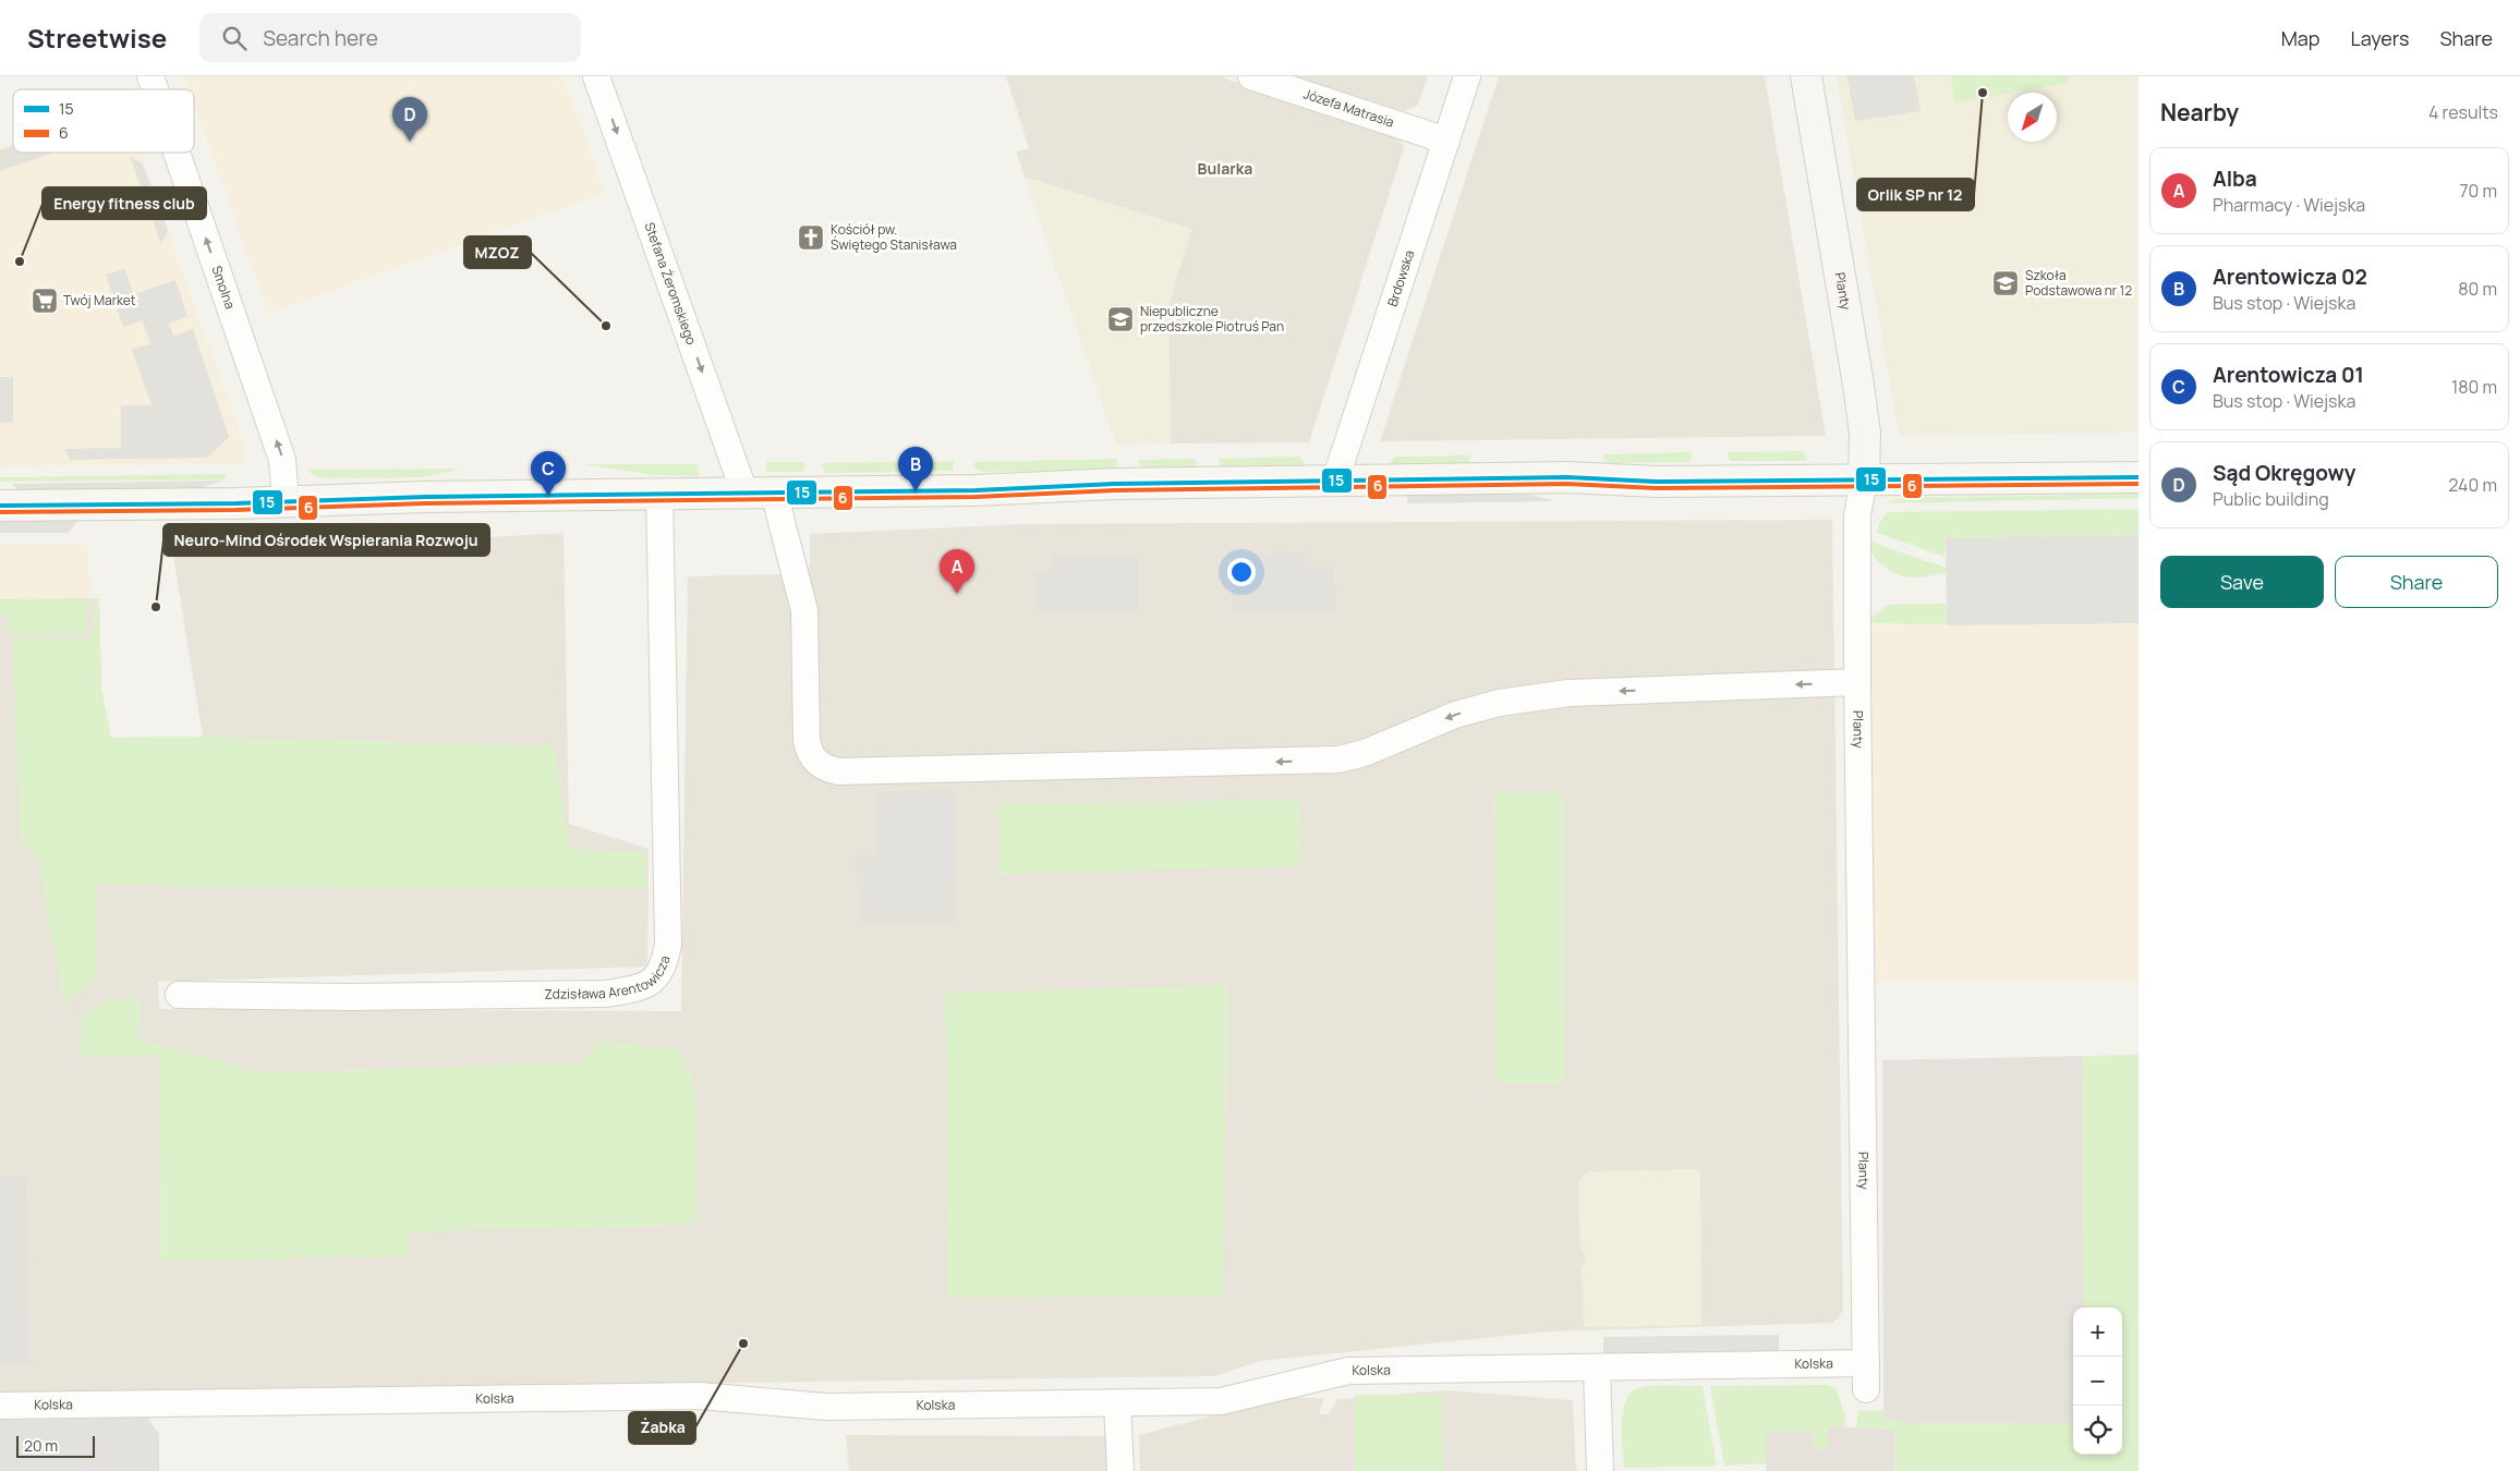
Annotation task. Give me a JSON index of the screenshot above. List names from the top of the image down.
{
  "streets": {
    "street": [
      "Józefa Matrasia",
      "Brdowska",
      "Stefana Żeromskiego",
      "Smolna",
      "Planty",
      "Zdzisława Arentowicza",
      "Kolska"
    ]
  },
  "crossings": [
    ["Józefa Matrasia", "Brdowska"],
    ["Planty", "Kolska"]
  ],
  "one_way": ["Stefana Żeromskiego", "Smolna"],
  "districts": ["Bularka"],
  "places": {
    "other": [
      "Orlik SP nr 12",
      "Energy fitness club",
      "MZOZ",
      "Neuro-Mind Ośrodek Wspierania Rozwoju",
      "Żabka"
    ],
    "church": ["Kościół pw. Świętego Stanisława"],
    "school or university": ["Szkoła Podstawowa nr 12", "Niepubliczne przedszkole Piotruś Pan"],
    "supermarket": ["Twój Market"]
  },
  "lines": ["transit line 15", "transit line 6"],
  "legend": ["15", "6"],
  "scale_bar": "20 m",
  "north": "bottom left",
  "page": {
    "header": "Streetwise",
    "search": "Search here",
    "nav": ["Map", "Layers", "Share"],
    "heading": ["Nearby", "4 results"],
    "pins": [
      "D",
      "B",
      "C",
      "A"
    ],
    "list": [
      {
        "mark": "A",
        "name": "Alba",
        "note": "Pharmacy · Wiejska",
        "value": "70 m"
      },
      {
        "mark": "B",
        "name": "Arentowicza 02",
        "note": "Bus stop · Wiejska",
        "value": "80 m"
      },
      {
        "mark": "C",
        "name": "Arentowicza 01",
        "note": "Bus stop · Wiejska",
        "value": "180 m"
      },
      {
        "mark": "D",
        "name": "Sąd Okręgowy",
        "note": "Public building",
        "value": "240 m"
      }
    ],
    "buttons": ["Save", "Share"],
    "map_buttons": ["+", "−"],
    "scale": "20 m"
  }
}
